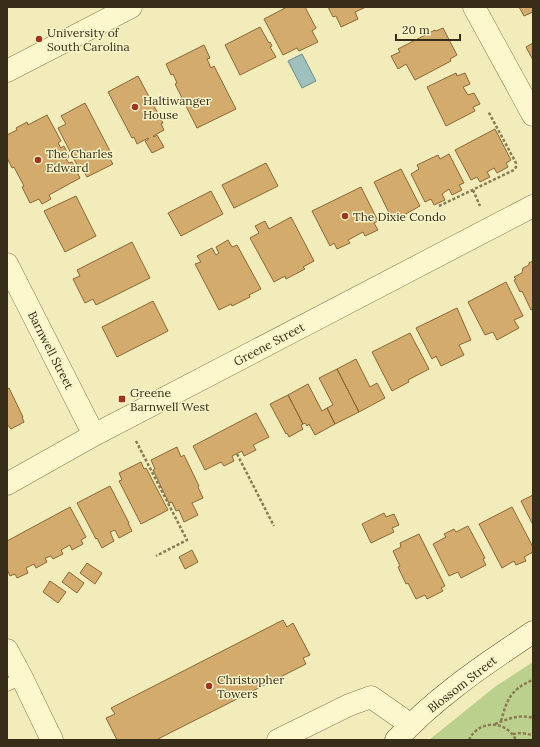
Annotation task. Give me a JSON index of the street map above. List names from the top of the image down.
{
  "streets": {
    "street": ["Greene Street", "Barnwell Street", "Blossom Street"]
  },
  "crossings": [
    ["Greene Street", "Barnwell Street"]
  ],
  "places": {
    "other": [
      "University of South Carolina",
      "Haltiwanger House",
      "The Charles Edward",
      "The Dixie Condo",
      "Christopher Towers"
    ],
    "transit": ["Greene Barnwell West"]
  },
  "scale_bar": "20 m"
}
